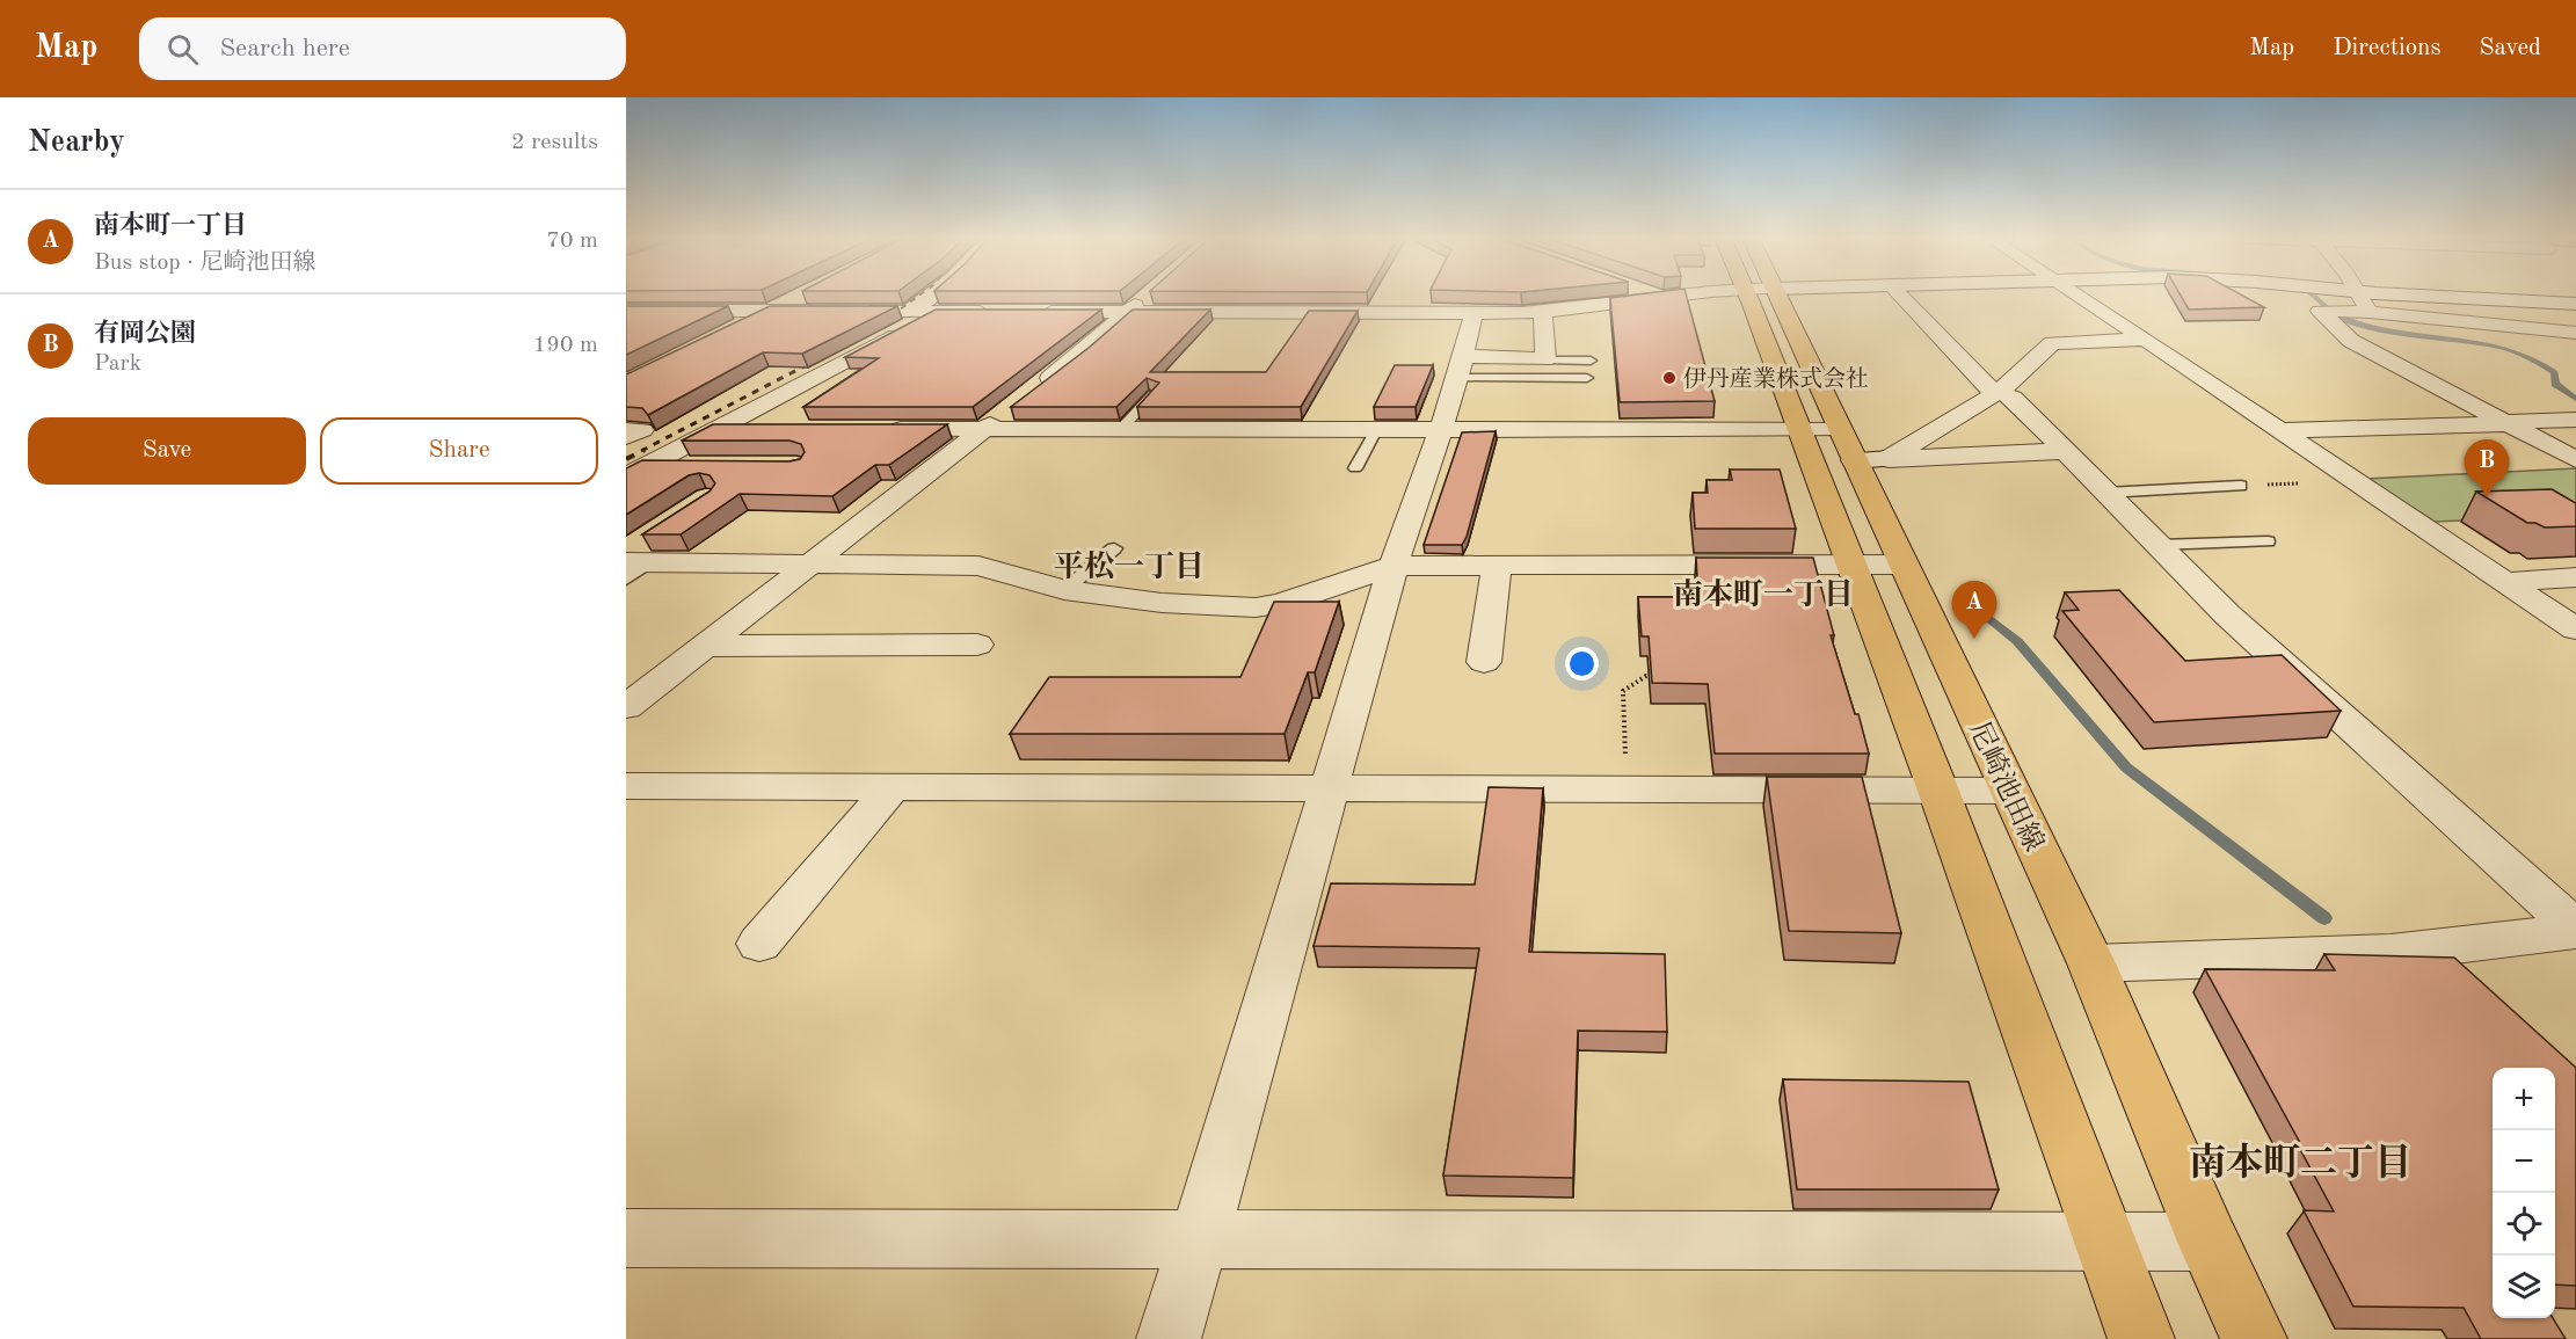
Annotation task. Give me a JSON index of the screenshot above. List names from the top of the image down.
{
  "streets": {
    "main road": ["尼崎池田線"]
  },
  "districts": ["平松一丁目", "南本町一丁目", "南本町二丁目"],
  "places": ["伊丹産業株式会社"],
  "page": {
    "header": "Map",
    "search": "Search here",
    "nav": ["Map", "Directions", "Saved"],
    "heading": ["Nearby", "2 results"],
    "list": [
      {
        "mark": "A",
        "name": "南本町一丁目",
        "note": "Bus stop · 尼崎池田線",
        "value": "70 m"
      },
      {
        "mark": "B",
        "name": "有岡公園",
        "note": "Park",
        "value": "190 m"
      }
    ],
    "buttons": ["Save", "Share"],
    "pins": ["B", "A"],
    "map_buttons": ["+", "−"]
  }
}
